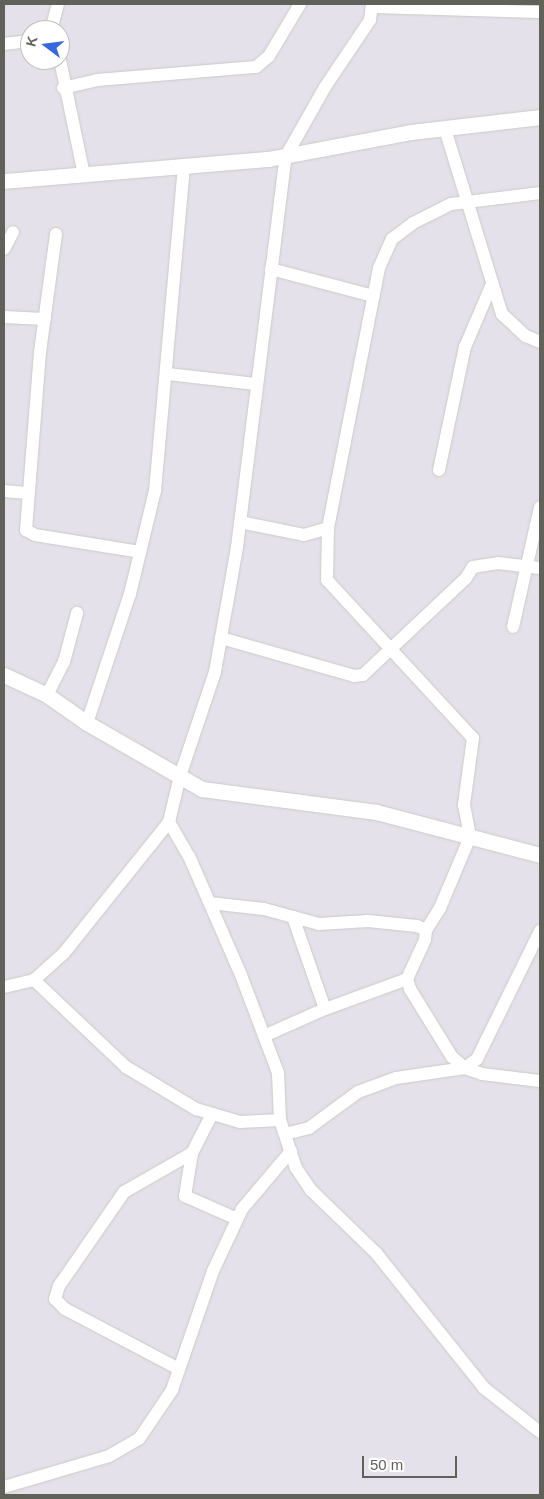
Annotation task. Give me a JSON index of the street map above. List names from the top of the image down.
{
  "scale_bar": "50 m",
  "north": "left"
}
